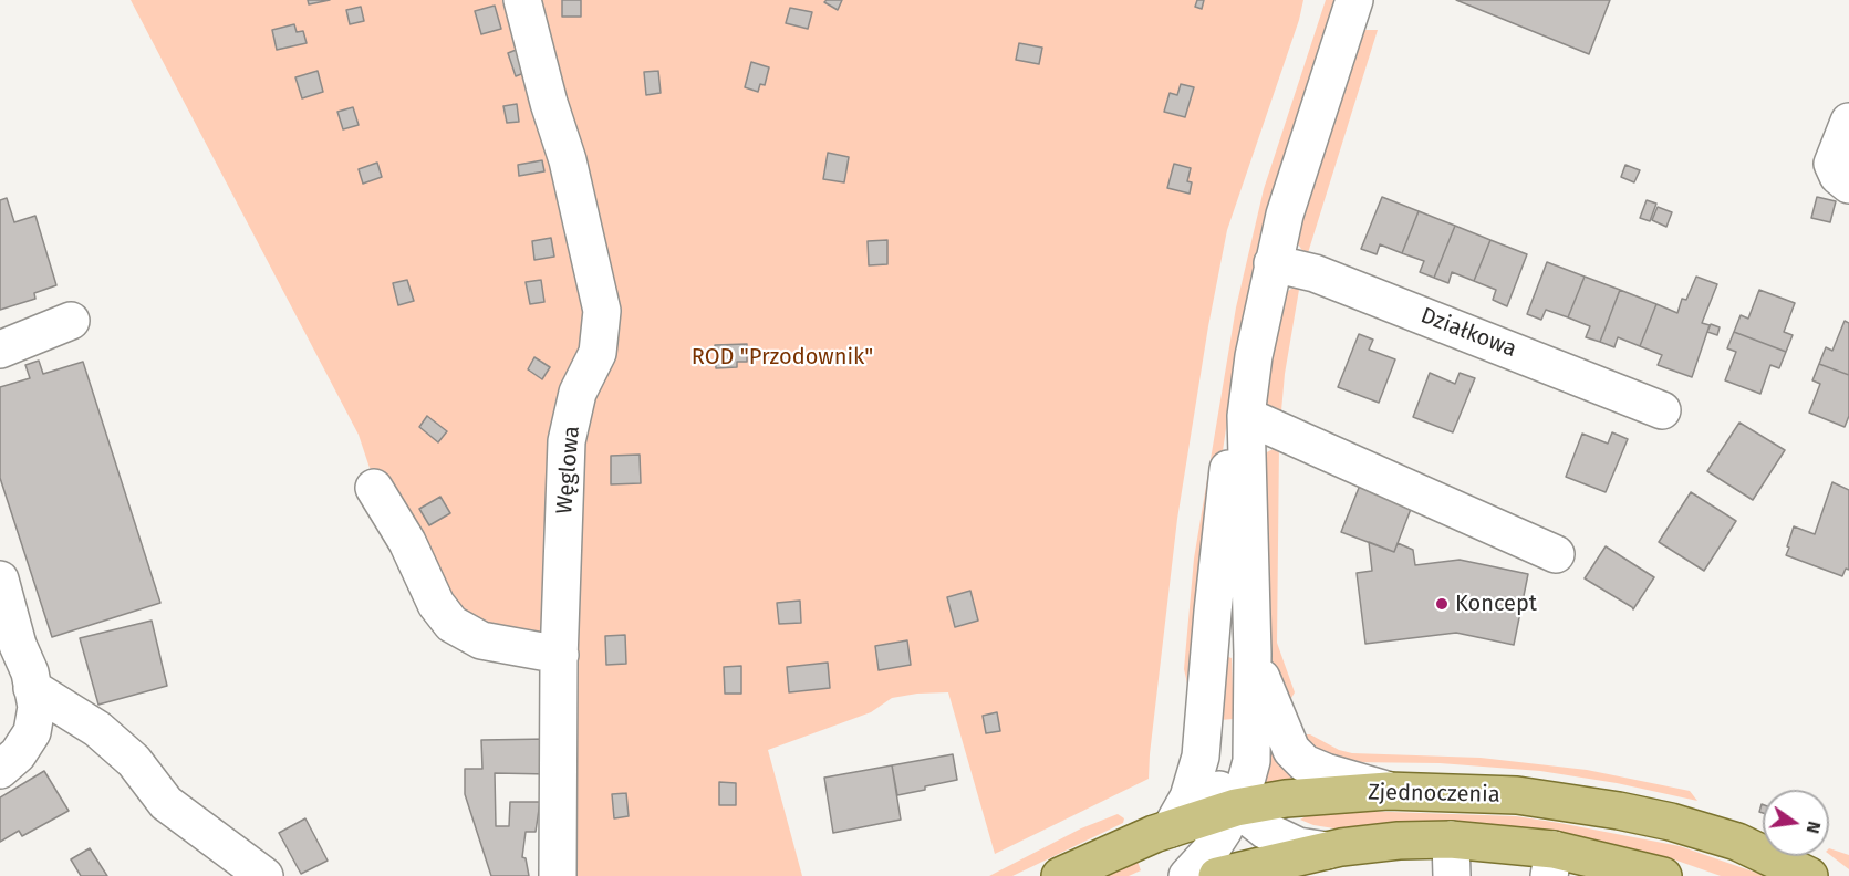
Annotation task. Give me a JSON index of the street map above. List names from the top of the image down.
{
  "streets": {
    "main road": ["Zjednoczenia"],
    "street": ["Działkowa", "Węglowa"]
  },
  "parks": ["ROD \"Przodownik\""],
  "places": ["Koncept"],
  "north": "right"
}
